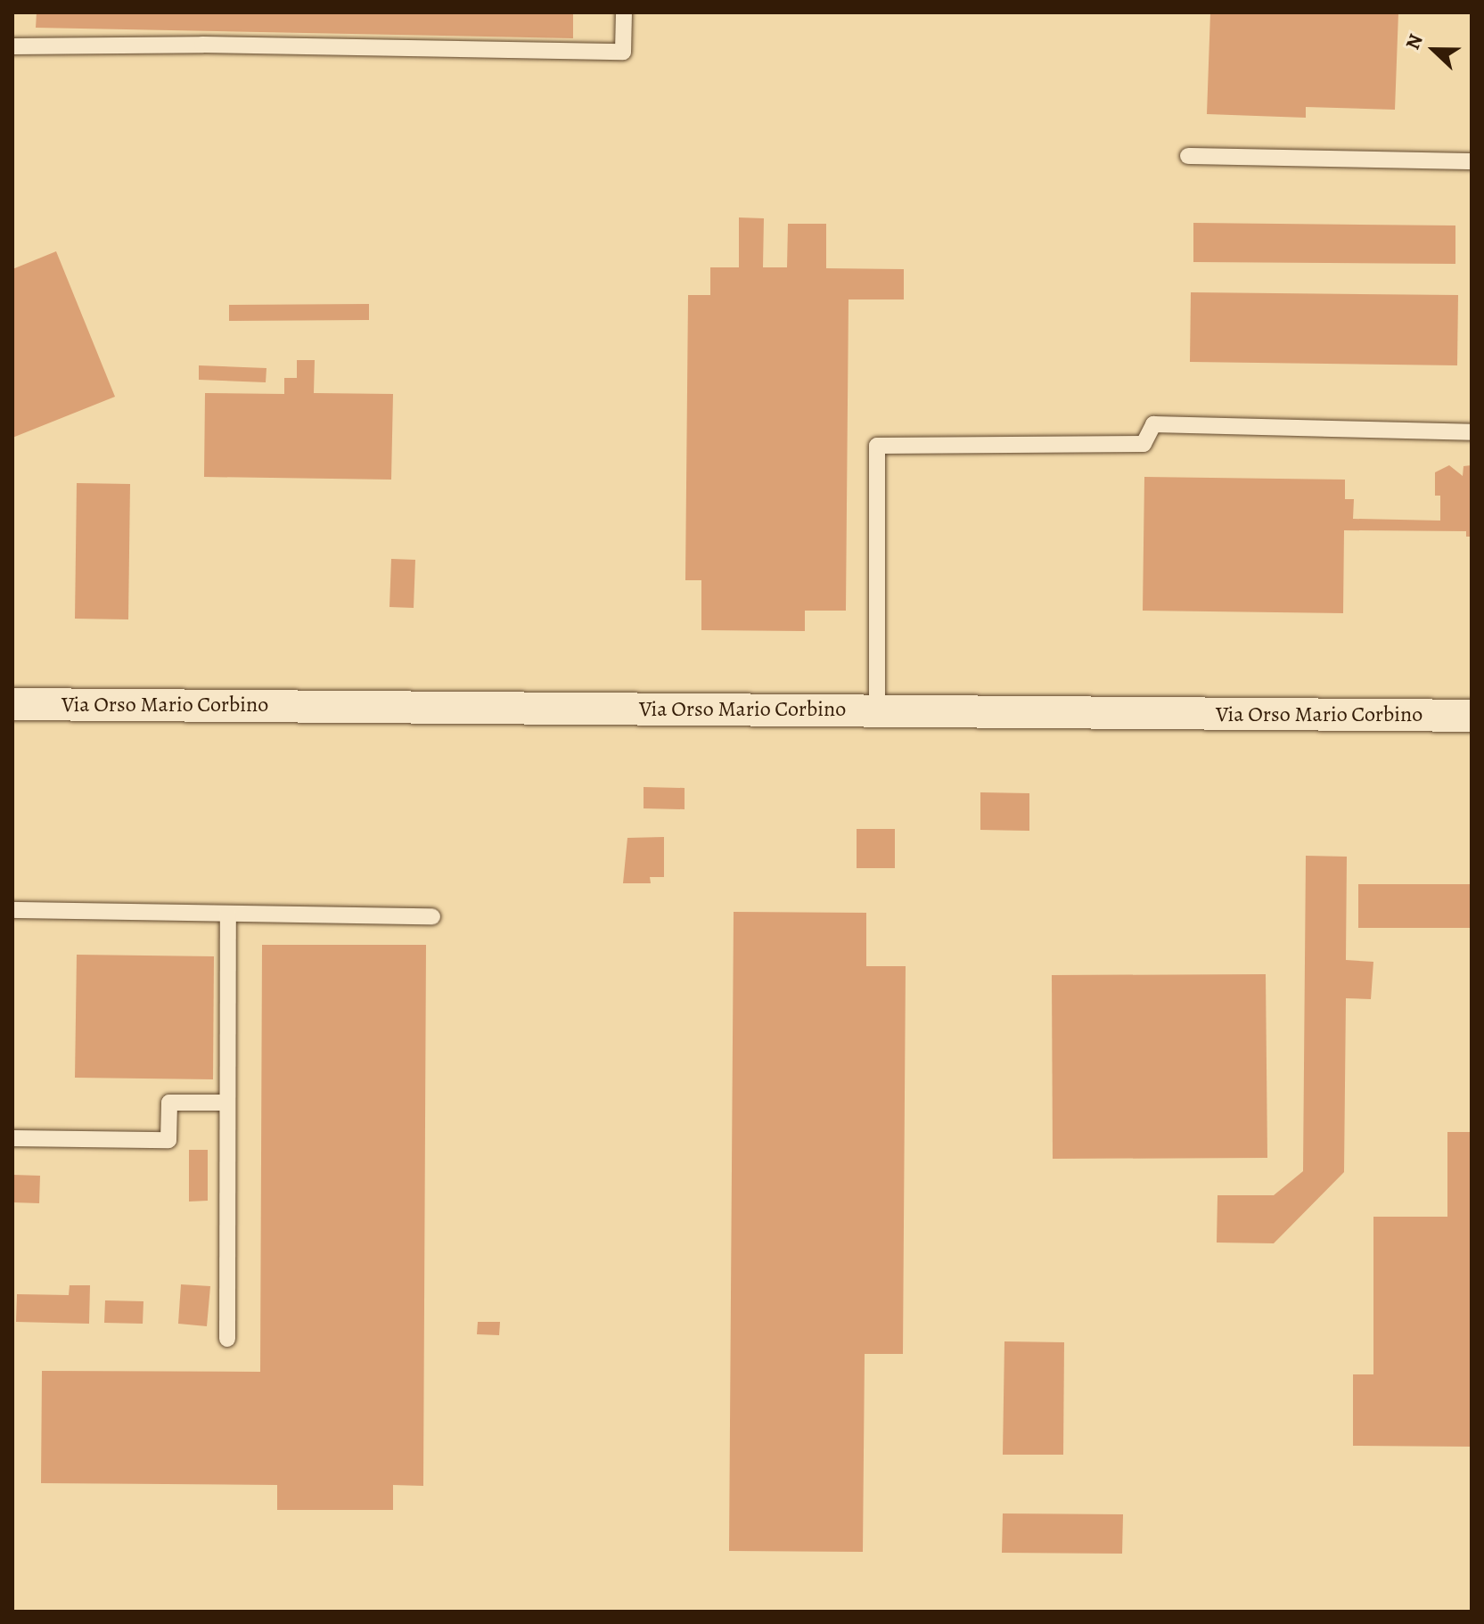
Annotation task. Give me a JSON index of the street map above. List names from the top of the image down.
{
  "streets": {
    "street": ["Via Orso Mario Corbino"]
  },
  "north": "left"
}
